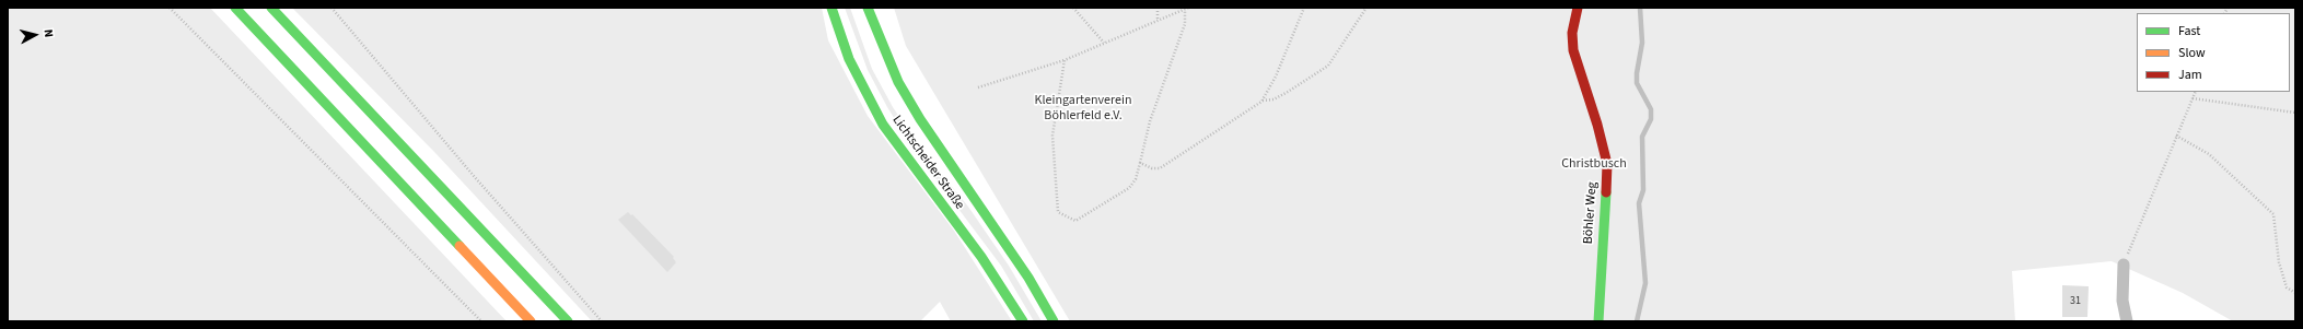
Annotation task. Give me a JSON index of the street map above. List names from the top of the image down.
{
  "streets": {
    "main road": ["Lichtscheider Straße", "Böhler Weg"]
  },
  "parks": ["Kleingartenverein Böhlerfeld e.V.", "Christbusch"],
  "house_numbers": ["31"],
  "legend": ["Fast", "Slow", "Jam"],
  "north": "right"
}
